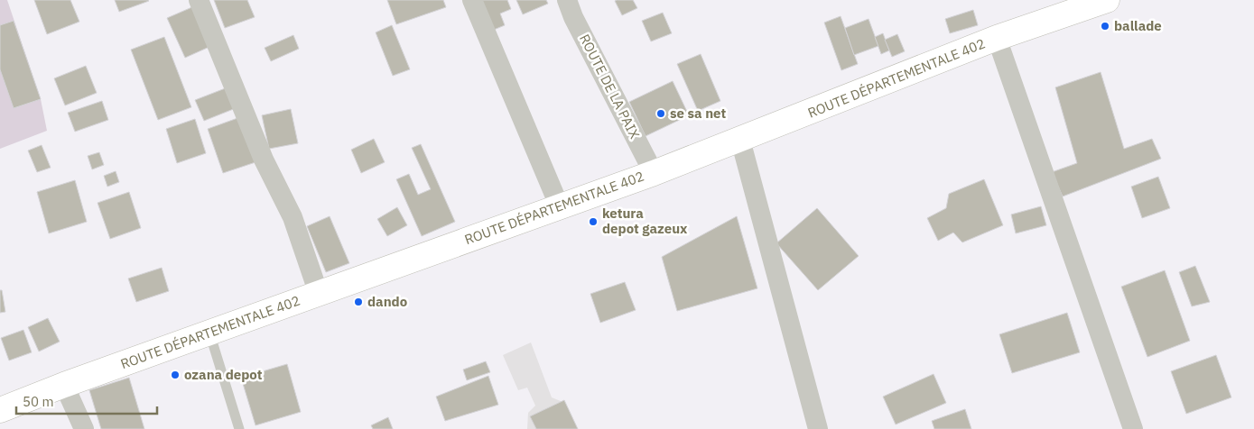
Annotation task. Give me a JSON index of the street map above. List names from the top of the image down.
{
  "streets": {
    "main road": ["ROUTE DÉPARTEMENTALE 402"],
    "street": ["ROUTE DE LA PAIX"]
  },
  "crossings": [
    ["ROUTE DÉPARTEMENTALE 402", "ROUTE DE LA PAIX"]
  ],
  "places": [
    "ballade",
    "se sa net",
    "ketura depot gazeux",
    "dando",
    "ozana depot"
  ],
  "scale_bar": "50 m"
}
